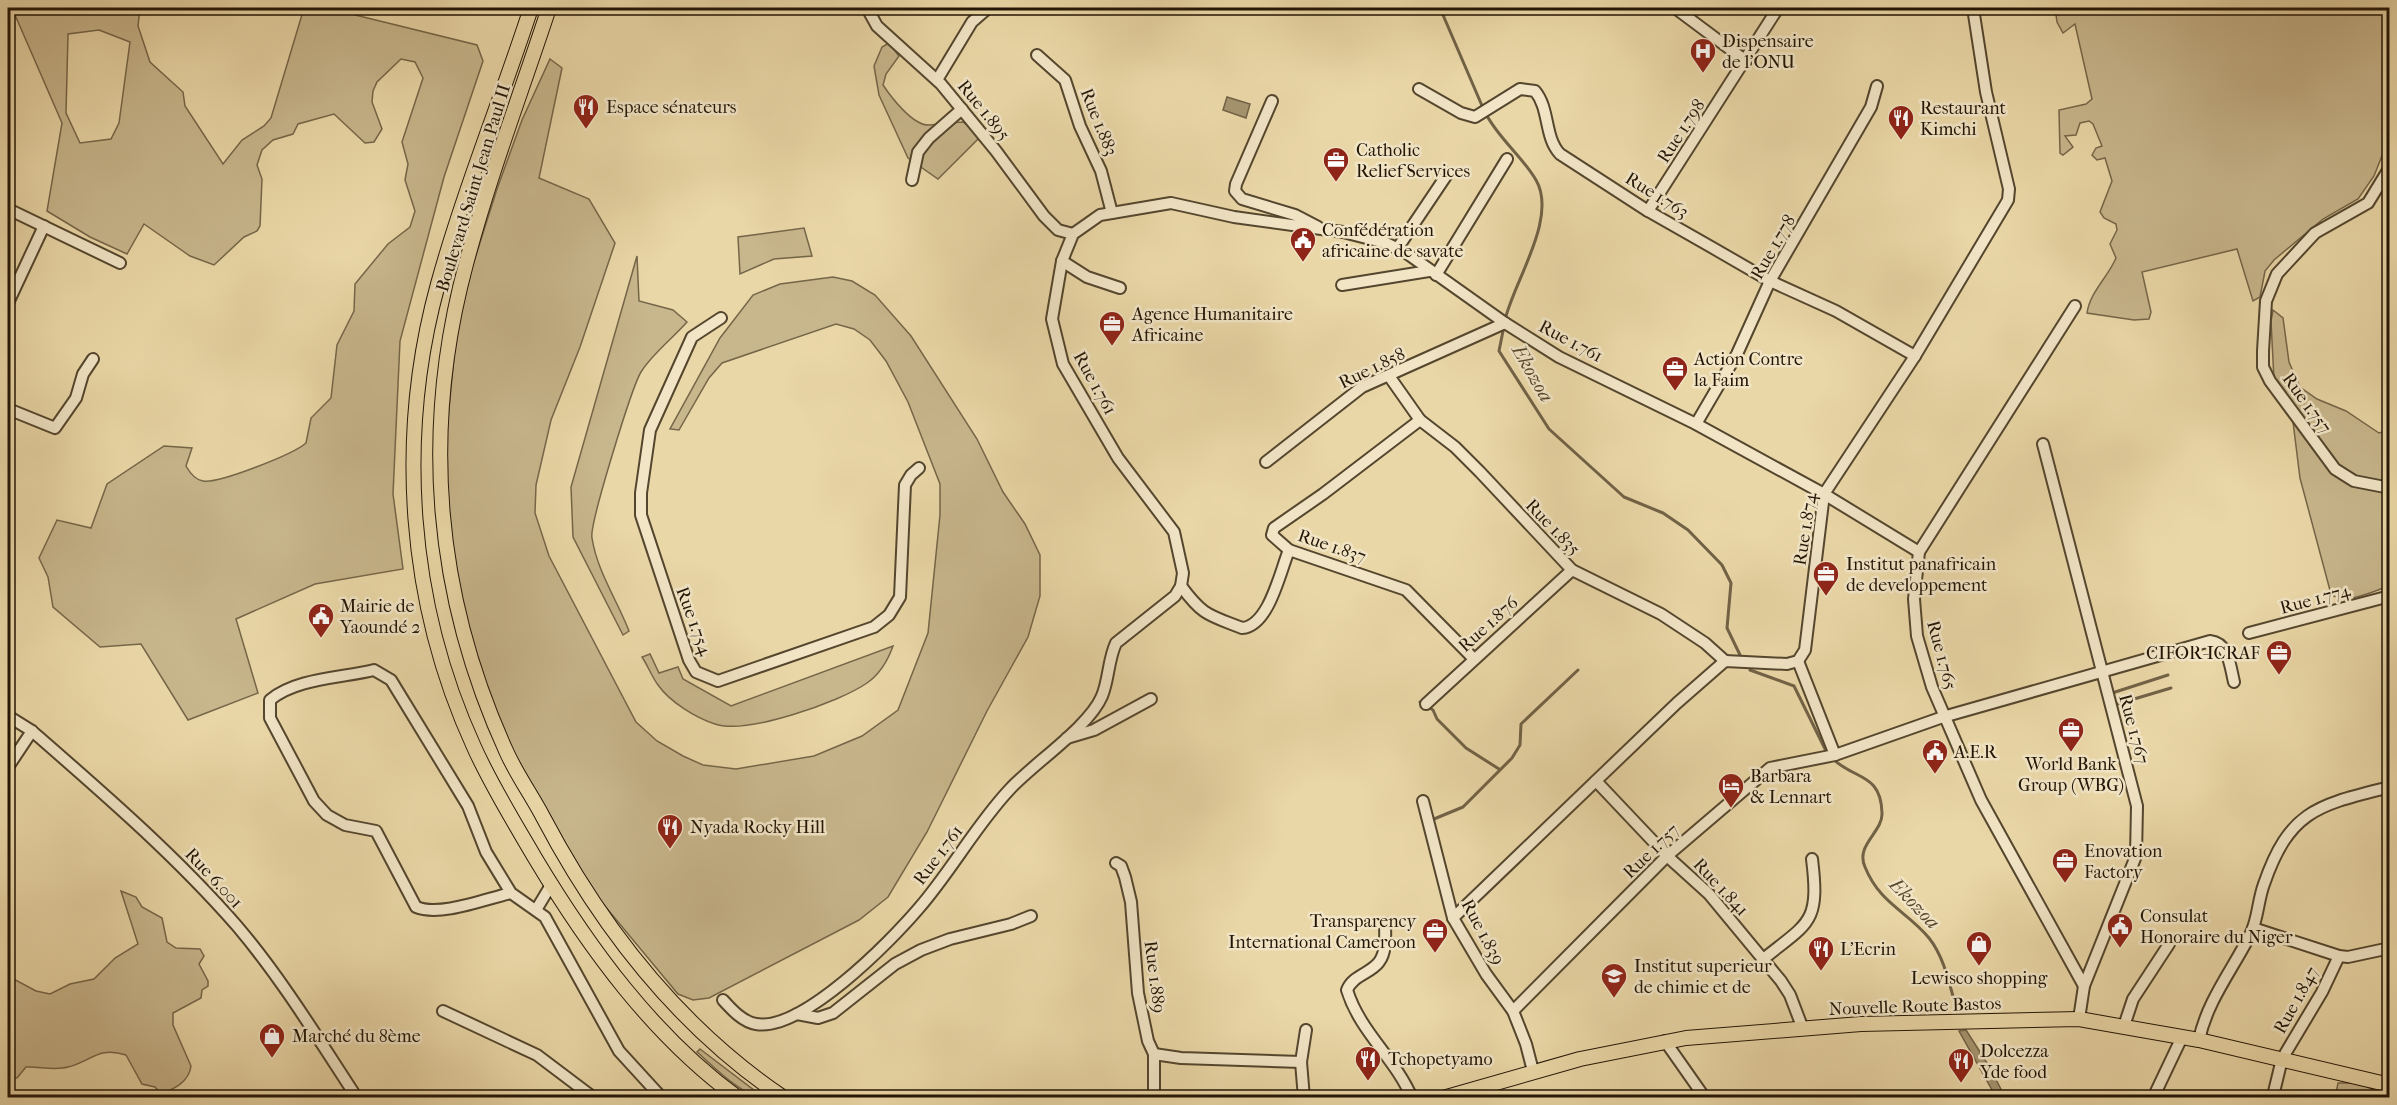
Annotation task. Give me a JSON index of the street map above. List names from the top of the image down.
{
  "streets": {
    "main road": ["Boulevard Saint Jean Paul II", "Nouvelle Route Bastos"],
    "street": [
      "Rue 1.895",
      "Rue 1.883",
      "Rue 1.798",
      "Rue 1.763",
      "Rue 1.778",
      "Rue 1.761",
      "Rue 1.858",
      "Rue 1.757",
      "Rue 1.835",
      "Rue 1.874",
      "Rue 1.837",
      "Rue 1.774",
      "Rue 1.754",
      "Rue 1.876",
      "Rue 1.765",
      "Rue 1.767",
      "Rue 6.001",
      "Rue 1.841",
      "Rue 1.839",
      "Rue 1.889",
      "Rue 1.847"
    ]
  },
  "crossings": [
    ["Rue 1.895", "Rue 1.761"],
    ["Rue 1.883", "Rue 1.761"],
    ["Rue 1.798", "Rue 1.763"],
    ["Rue 1.763", "Rue 1.778"],
    ["Rue 1.763", "Rue 1.874"],
    ["Rue 1.778", "Rue 1.761"],
    ["Rue 1.761", "Rue 1.858"],
    ["Rue 1.761", "Rue 1.874"],
    ["Rue 1.761", "Rue 1.765"],
    ["Rue 1.858", "Rue 1.835"],
    ["Rue 1.757", "Rue 1.765"],
    ["Rue 1.757", "Rue 1.767"],
    ["Rue 1.757", "Rue 1.841"],
    ["Rue 1.757", "Rue 1.839"],
    ["Rue 1.835", "Rue 1.837"],
    ["Rue 1.835", "Rue 1.876"],
    ["Rue 1.837", "Rue 1.876"],
    ["Rue 1.765", "Rue 1.767"],
    ["Rue 1.767", "Nouvelle Route Bastos"],
    ["Rue 1.841", "Nouvelle Route Bastos"],
    ["Rue 1.839", "Nouvelle Route Bastos"],
    ["Rue 1.847", "Nouvelle Route Bastos"]
  ],
  "water": ["Ekozoa"],
  "places": {
    "hospital": ["Dispensaire de l'ONU"],
    "restaurant": [
      "Espace sénateurs",
      "Restaurant Kimchi",
      "Nyada Rocky Hill",
      "L’Ecrin",
      "Tchopetyamo",
      "Dolcezza Yde food"
    ],
    "office": [
      "Catholic Relief Services",
      "Agence Humanitaire Africaine",
      "Action Contre la Faim",
      "Institut panafricain de developpement",
      "CIFOR-ICRAF",
      "World Bank Group (WBG)",
      "Enovation Factory",
      "Transparency International Cameroon"
    ],
    "public building": [
      "Confédération africaine de savate",
      "Mairie de Yaoundé 2",
      "A.E.R",
      "Consulat Honoraire du Niger"
    ],
    "hotel": ["Barbara & Lennart"],
    "shop": ["Lewisco shopping", "Marché du 8ème"],
    "school or university": ["Institut superieur de chimie et de"]
  }
}
